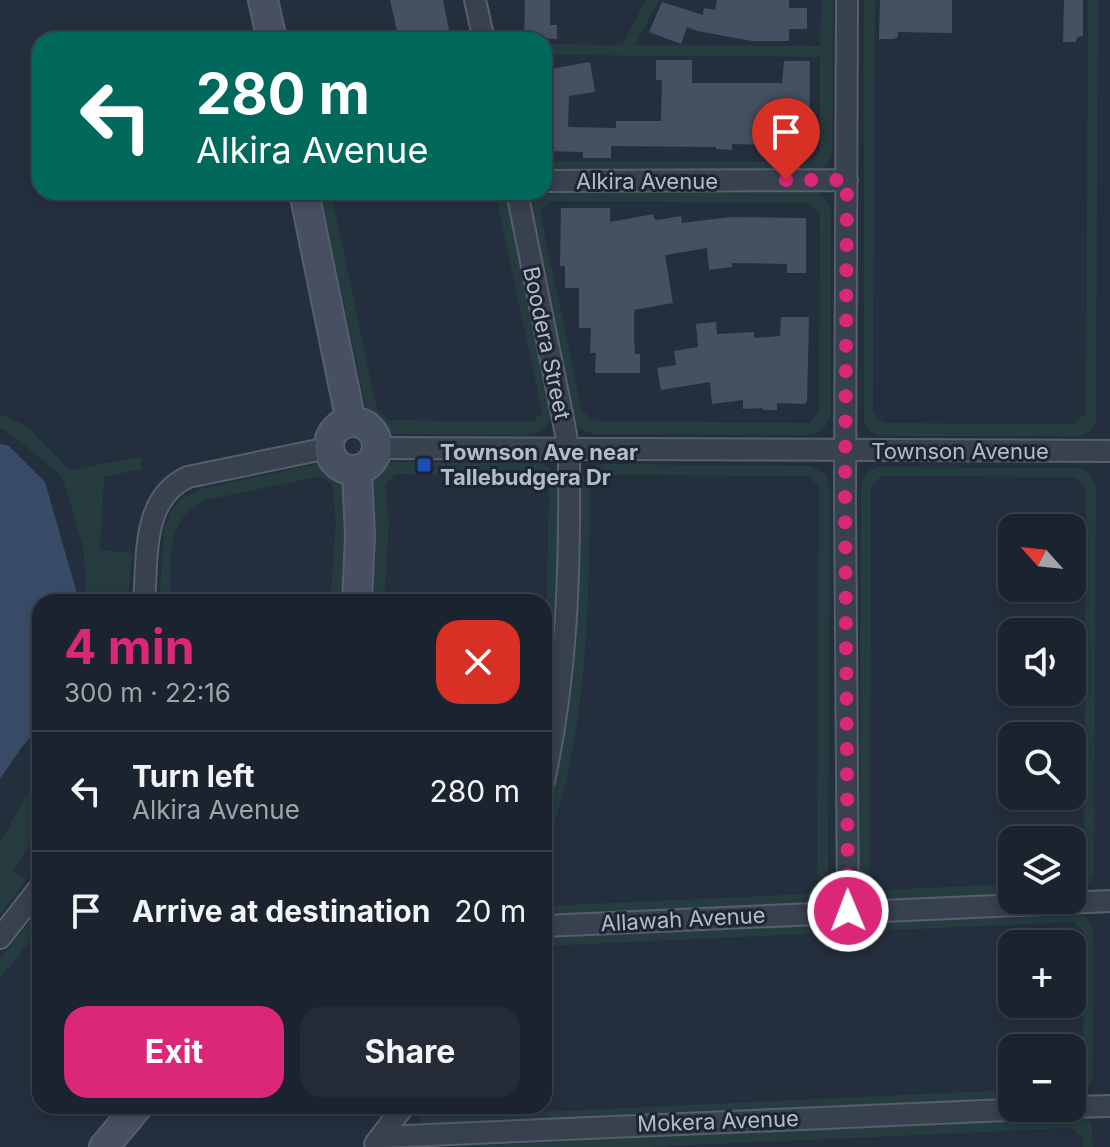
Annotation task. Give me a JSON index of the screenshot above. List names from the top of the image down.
{
  "streets": {
    "street": [
      "Alkira Avenue",
      "Boodera Street",
      "Townson Avenue",
      "Allawah Avenue",
      "Mokera Avenue"
    ]
  },
  "crossings": [
    ["Boodera Street", "Townson Avenue"]
  ],
  "places": {
    "transit": ["Townson Ave near Tallebudgera Dr"]
  },
  "north": "top left",
  "page": {
    "turn": ["280 m", "Alkira Avenue"],
    "map_buttons": ["+", "−"],
    "heading": ["4 min", "300 m · 22:16"],
    "list": [
      {
        "name": "Turn left",
        "note": "Alkira Avenue",
        "value": "280 m"
      },
      {
        "name": "Arrive at destination",
        "value": "20 m"
      }
    ],
    "buttons": ["Exit", "Share"]
  }
}
